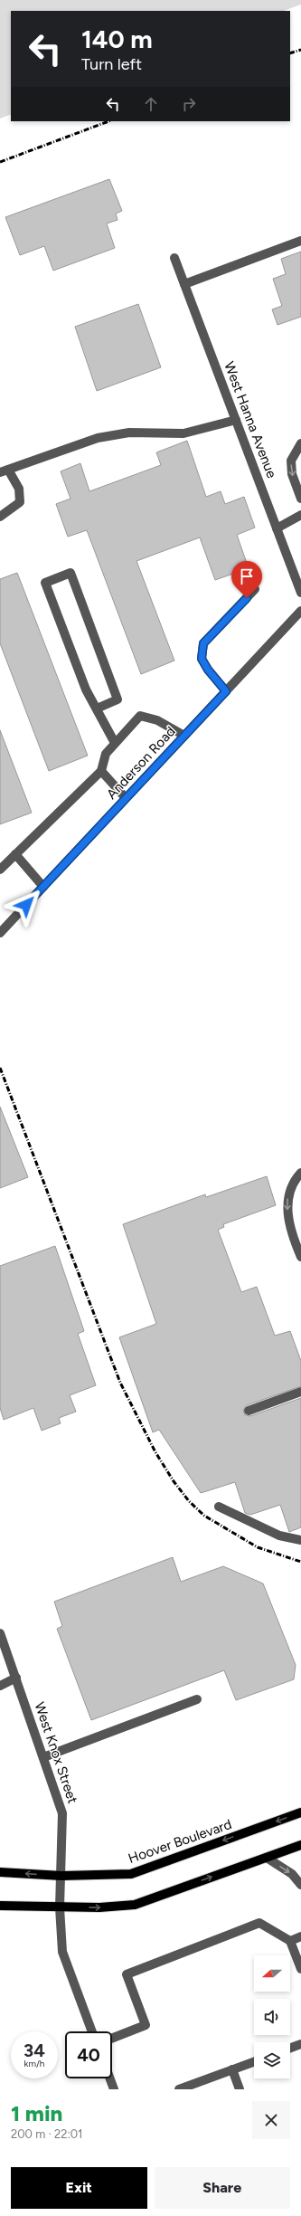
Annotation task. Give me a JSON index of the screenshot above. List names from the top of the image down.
{
  "streets": {
    "main road": ["Hoover Boulevard"],
    "street": ["West Hanna Avenue", "Anderson Road", "West Knox Street"]
  },
  "crossings": [
    ["West Knox Street", "Hoover Boulevard"]
  ],
  "north": "left",
  "page": {
    "turn": ["140 m", "Turn left"],
    "speed": "34 km/h",
    "limit": "40",
    "heading": ["1 min", "200 m · 22:01"],
    "buttons": ["Exit", "Share"]
  }
}
